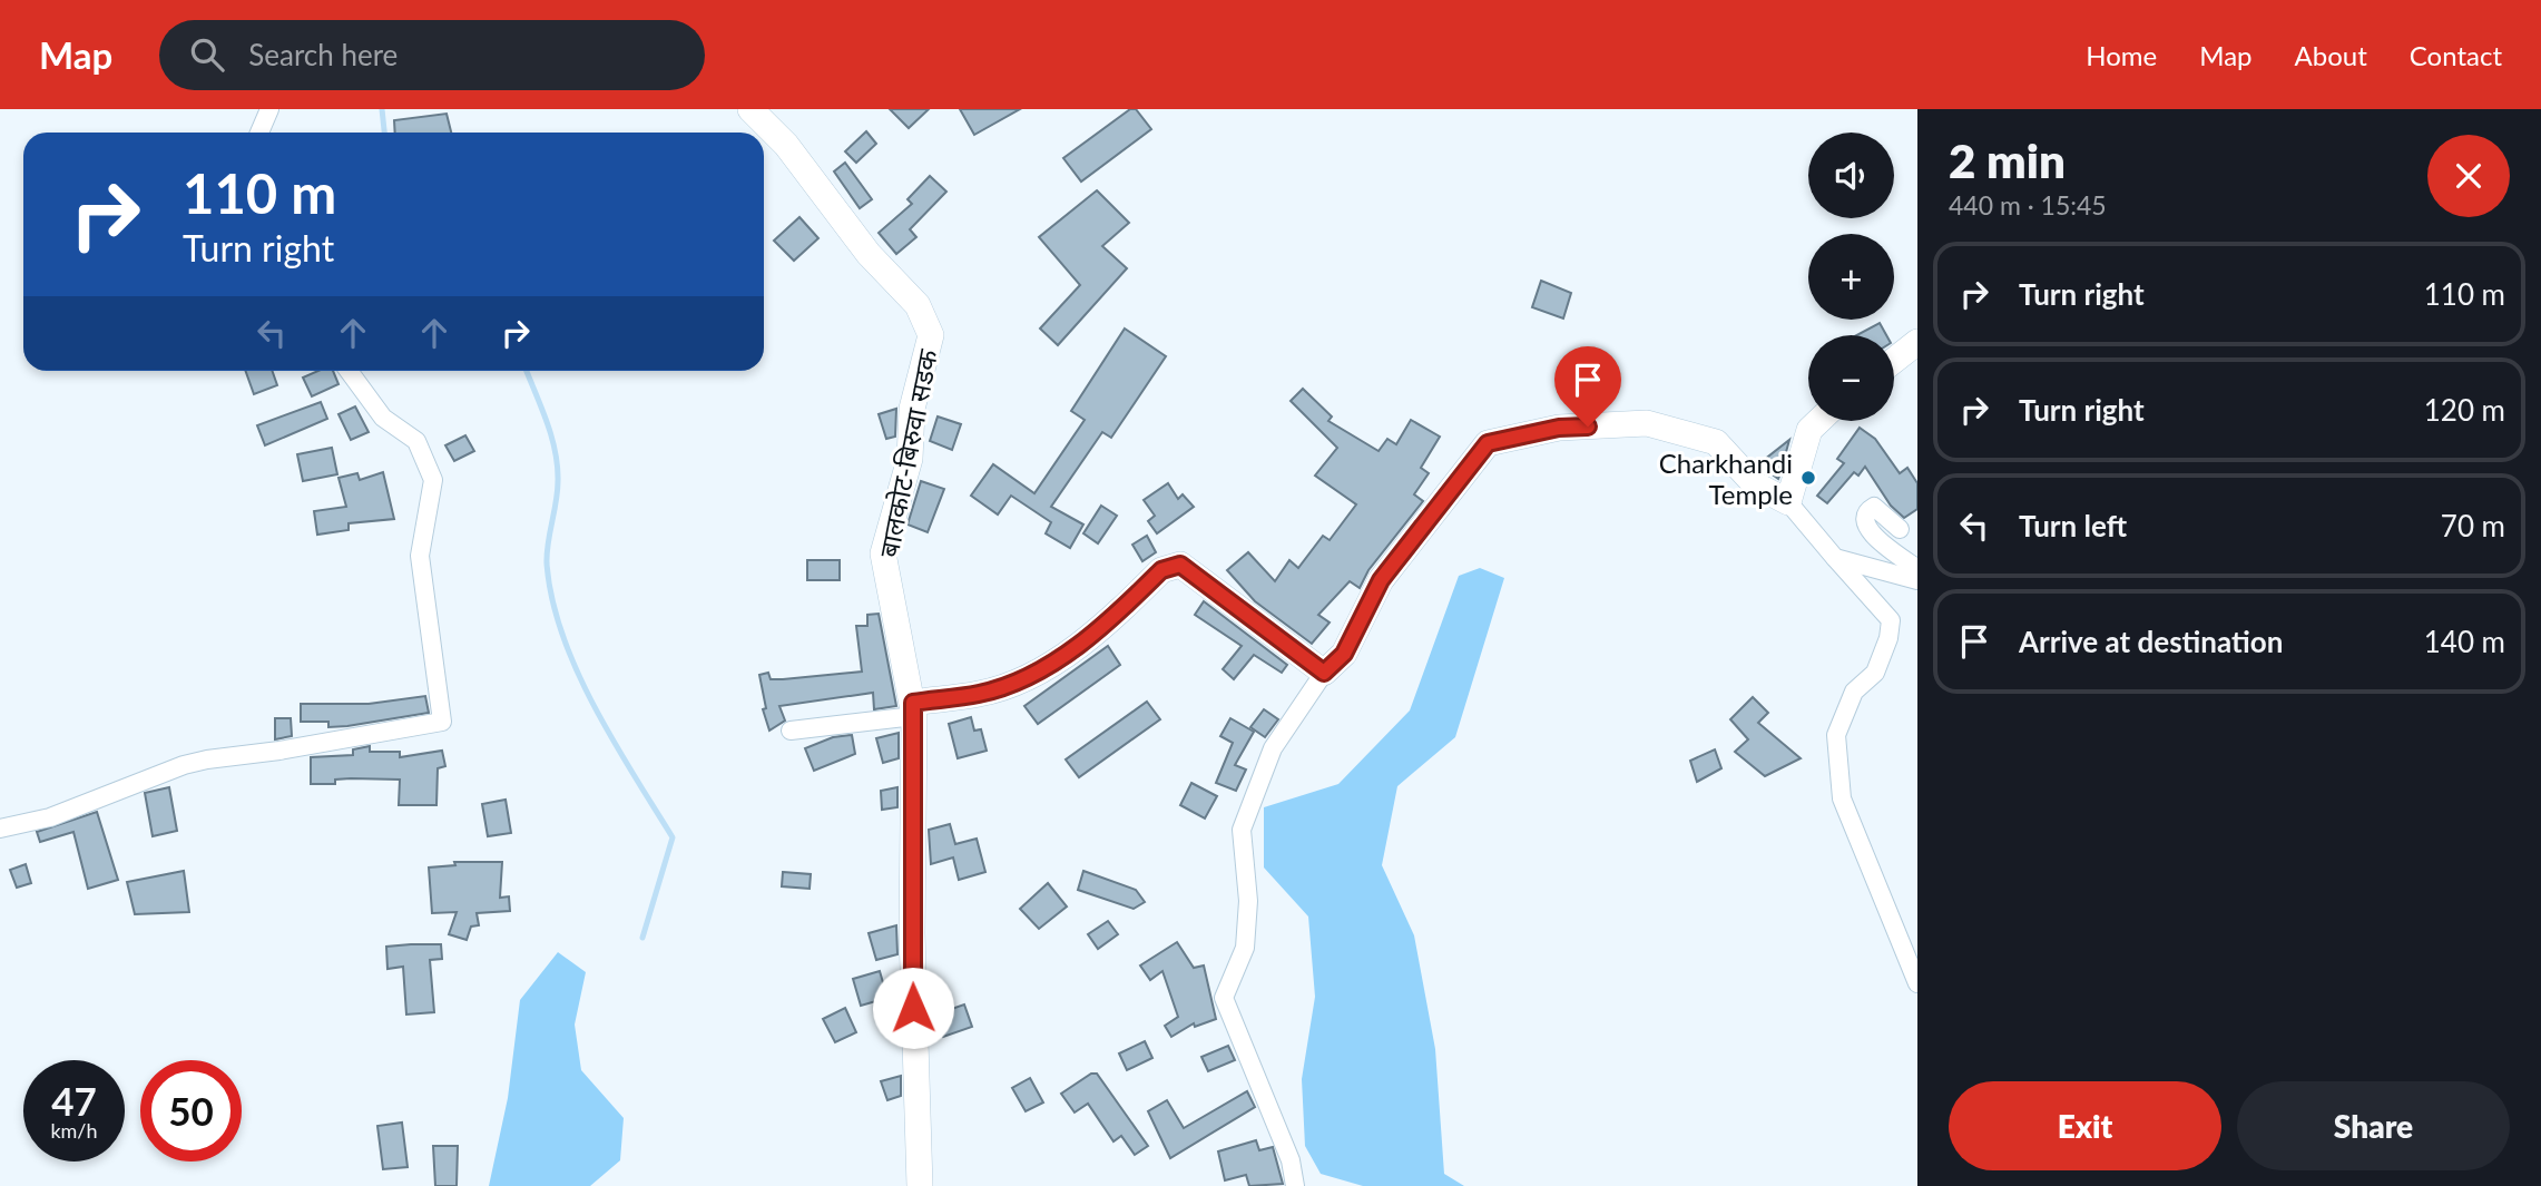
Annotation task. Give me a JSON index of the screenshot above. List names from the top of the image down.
{
  "streets": {
    "street": ["बालकोट-बिरुवा सडक"]
  },
  "places": ["Charkhandi Temple"],
  "page": {
    "header": "Map",
    "search": "Search here",
    "nav": [
      "Home",
      "Map",
      "About",
      "Contact"
    ],
    "heading": ["2 min", "440 m · 15:45"],
    "map_buttons": ["+", "−"],
    "turn": ["110 m", "Turn right"],
    "list": [
      {
        "name": "Turn right",
        "value": "110 m"
      },
      {
        "name": "Turn right",
        "value": "120 m"
      },
      {
        "name": "Turn left",
        "value": "70 m"
      },
      {
        "name": "Arrive at destination",
        "value": "140 m"
      }
    ],
    "speed": "47 km/h",
    "limit": "50",
    "buttons": ["Exit", "Share"]
  }
}
